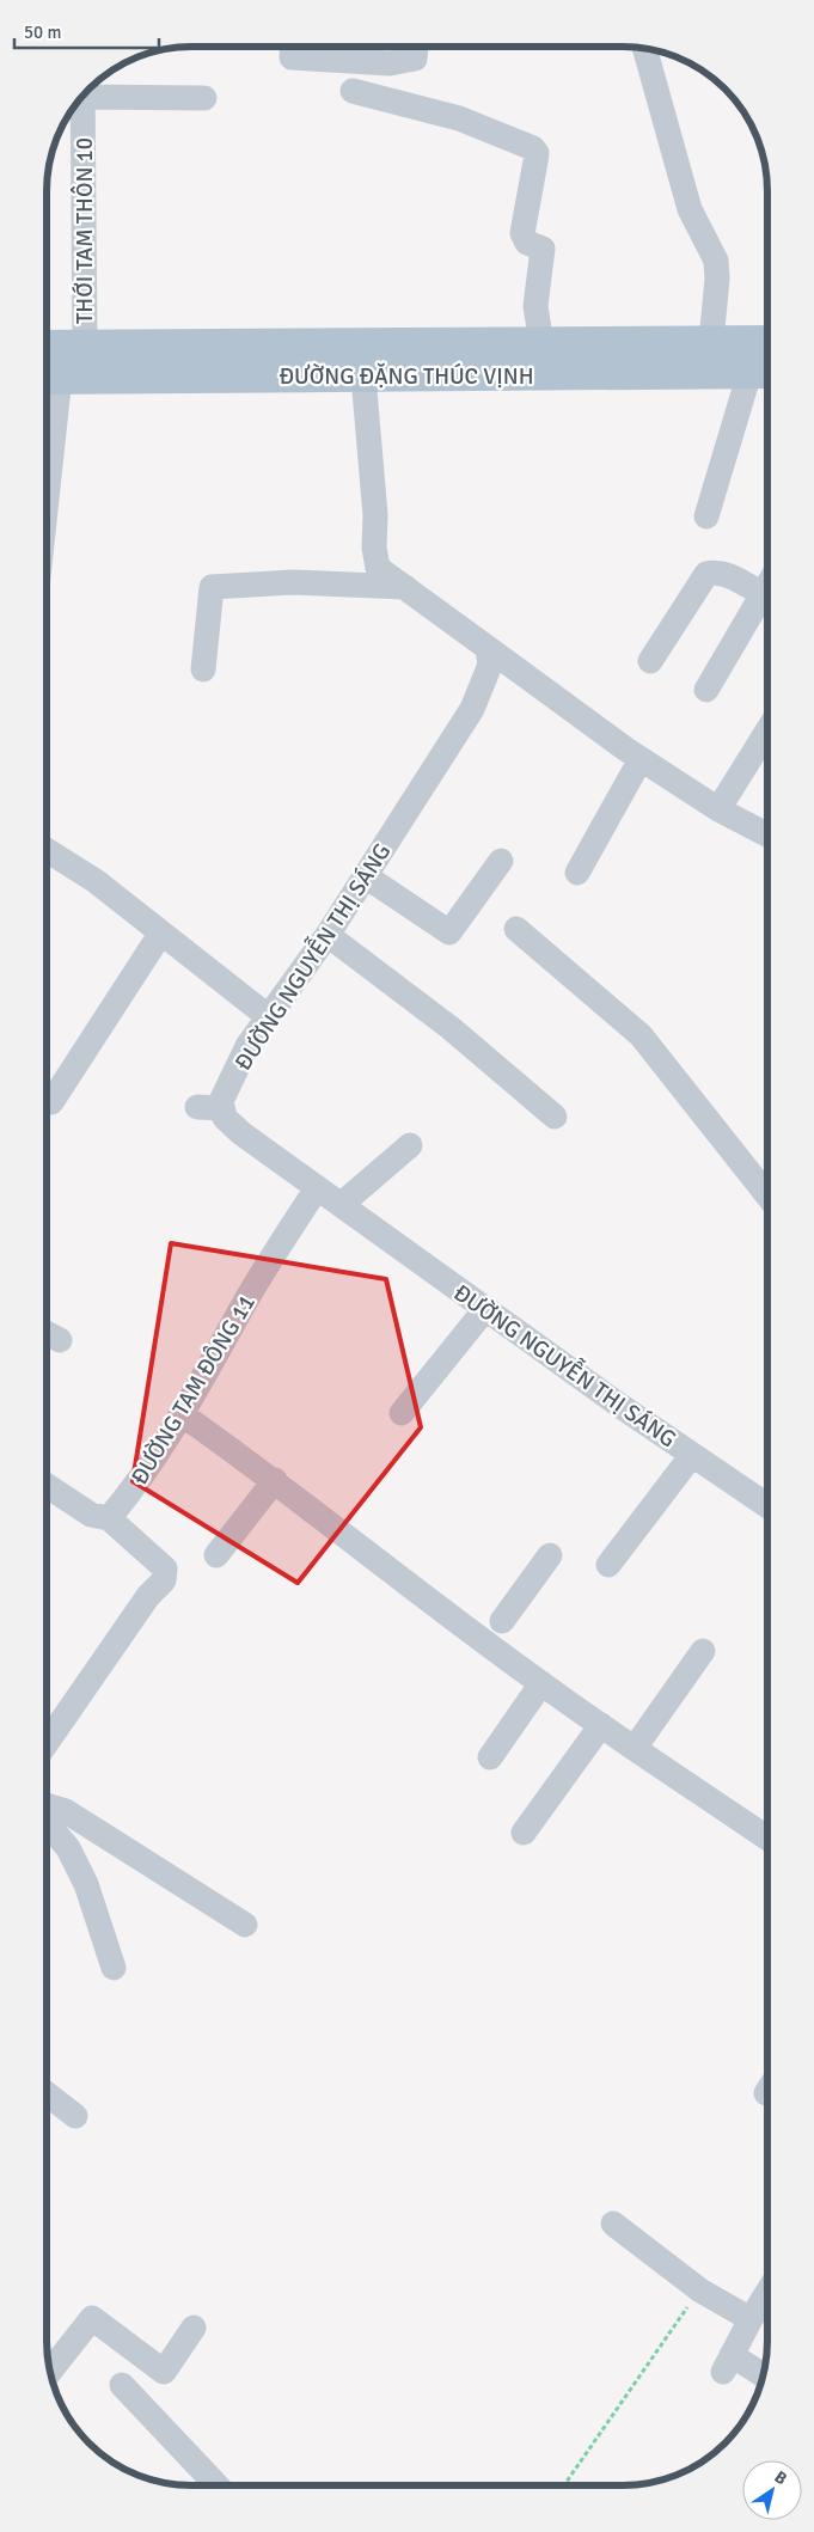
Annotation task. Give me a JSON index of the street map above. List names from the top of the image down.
{
  "streets": {
    "main road": ["ĐƯỜNG ĐẶNG THÚC VỊNH"],
    "street": ["THỚI TAM THÔN 10", "ĐƯỜNG NGUYỄN THỊ SÁNG", "ĐƯỜNG TAM ĐÔNG 11"]
  },
  "crossings": [
    ["THỚI TAM THÔN 10", "ĐƯỜNG ĐẶNG THÚC VỊNH"],
    ["ĐƯỜNG NGUYỄN THỊ SÁNG", "ĐƯỜNG TAM ĐÔNG 11"]
  ],
  "scale_bar": "50 m",
  "north": "top right"
}
